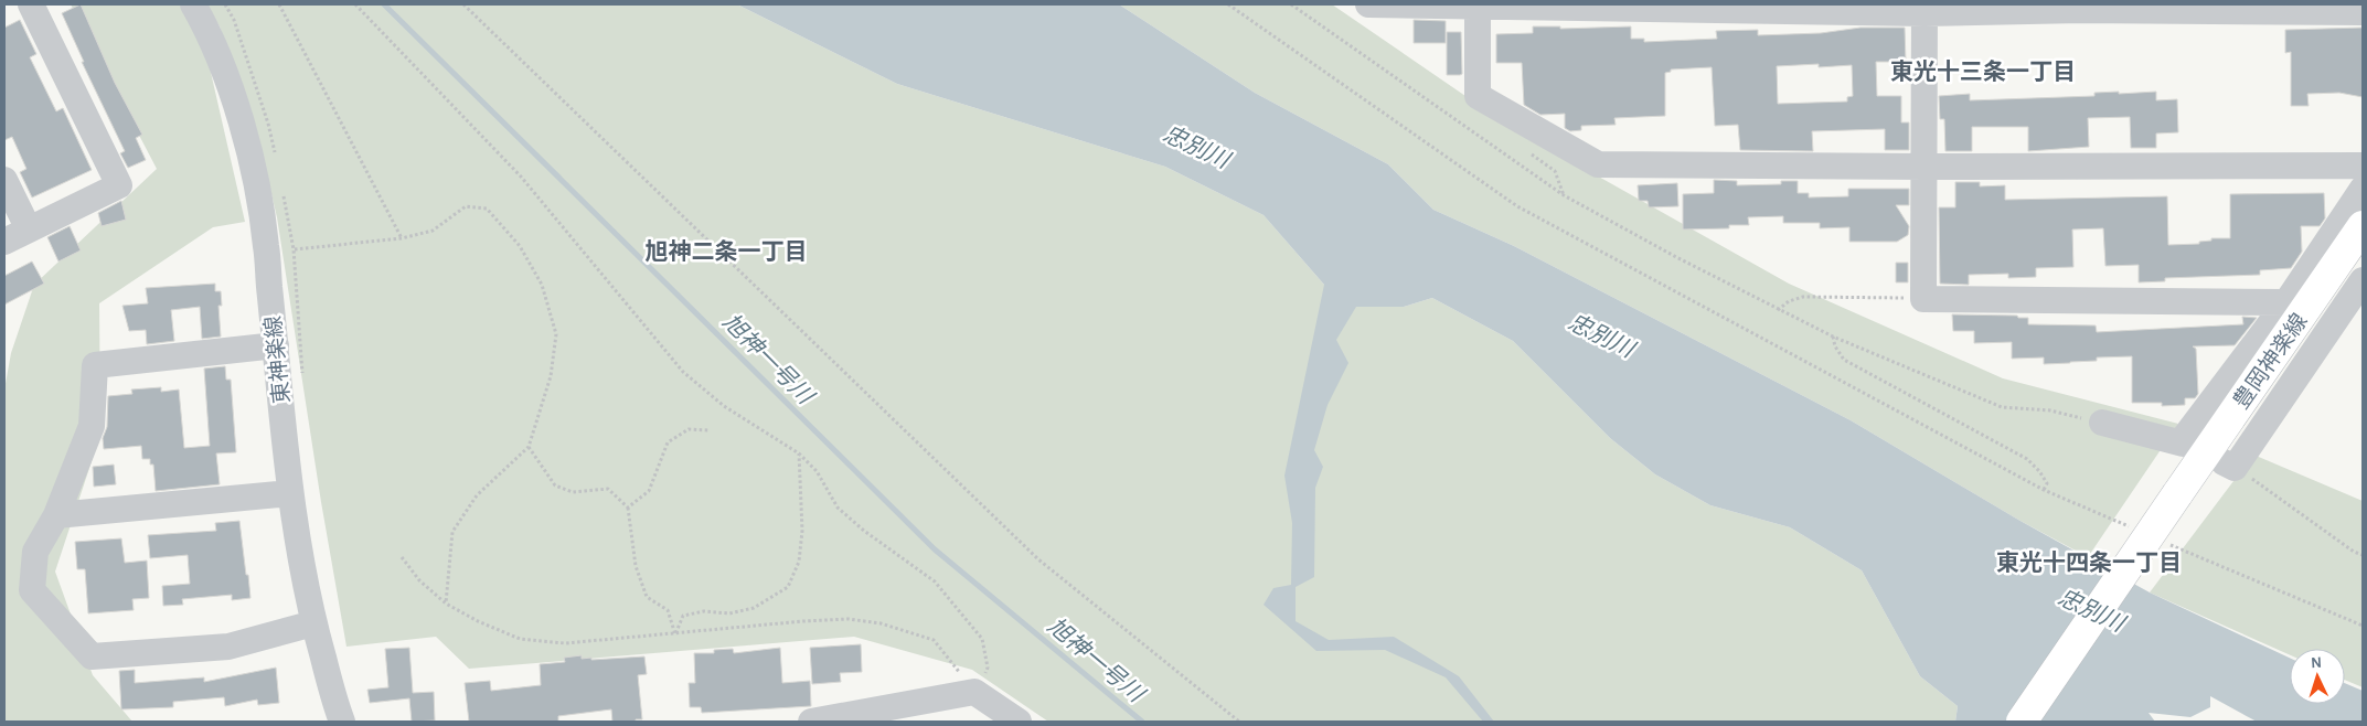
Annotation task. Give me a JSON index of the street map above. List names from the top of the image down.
{
  "streets": {
    "main road": ["豊岡神楽線"],
    "street": ["東神楽線"]
  },
  "districts": ["東光十三条一丁目", "旭神二条一丁目", "東光十四条一丁目"],
  "water": ["忠別川", "旭神一号川"],
  "north": "top"
}
